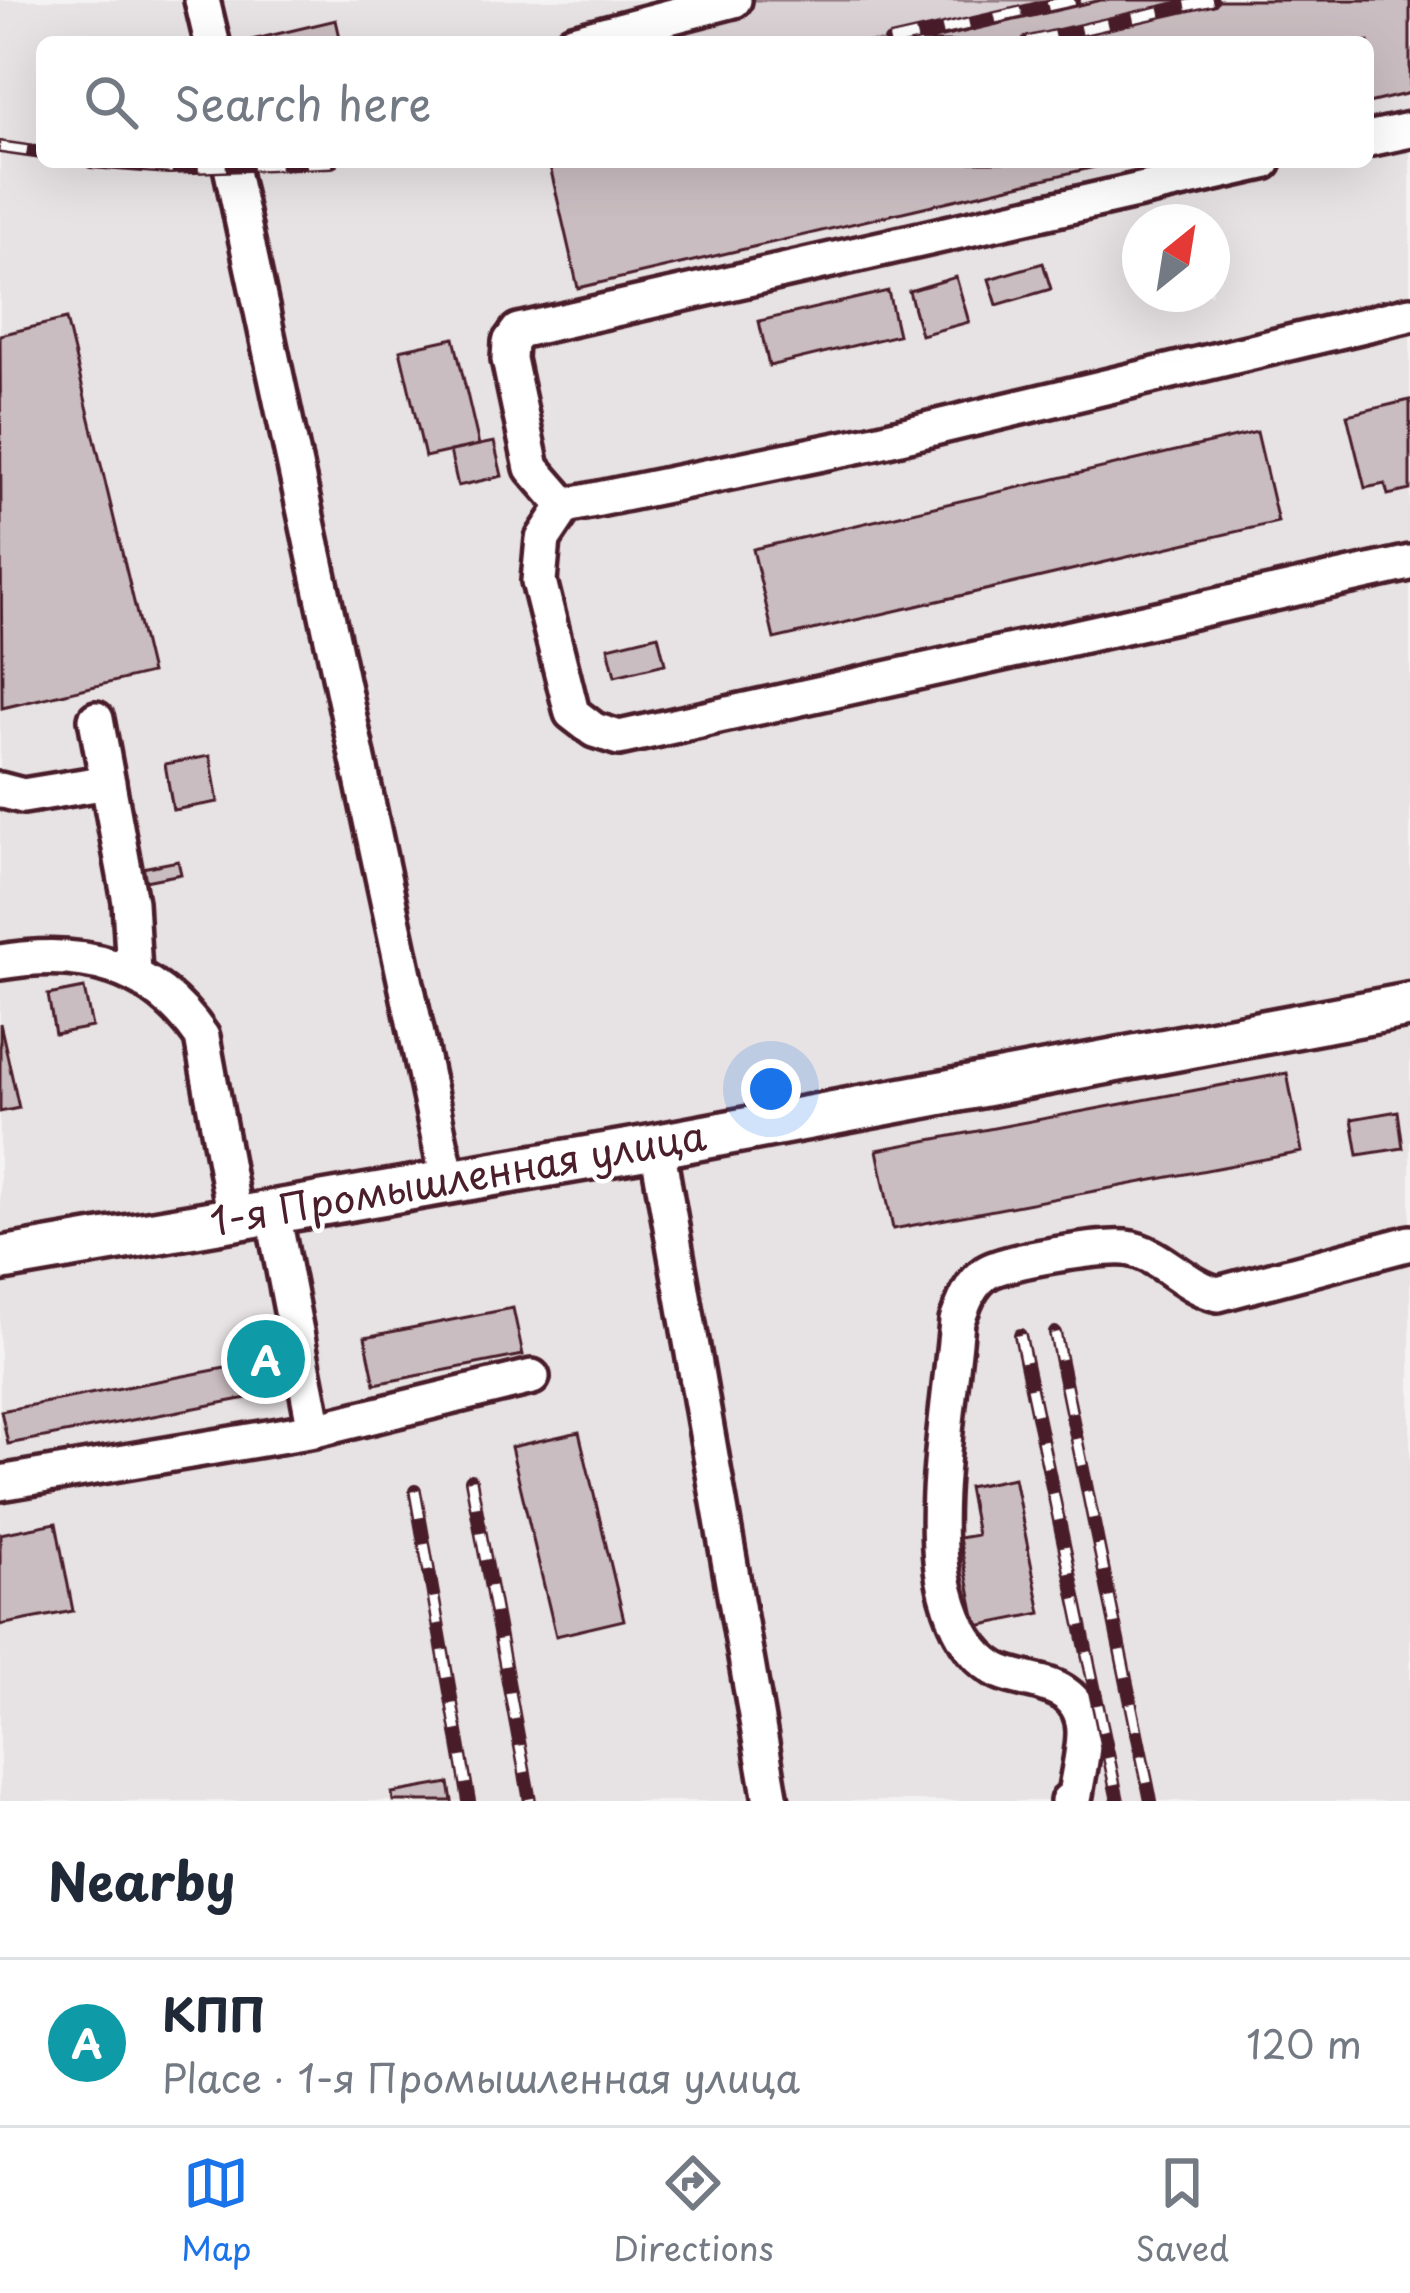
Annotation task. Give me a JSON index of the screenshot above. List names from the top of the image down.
{
  "streets": {
    "main road": ["1-я Промышленная улица"]
  },
  "north": "top right",
  "page": {
    "search": "Search here",
    "pins": "A",
    "heading": "Nearby",
    "list": [
      {
        "mark": "A",
        "name": "КПП",
        "note": "Place · 1-я Промышленная улица",
        "value": "120 m"
      }
    ],
    "nav": ["Map", "Directions", "Saved"]
  }
}
